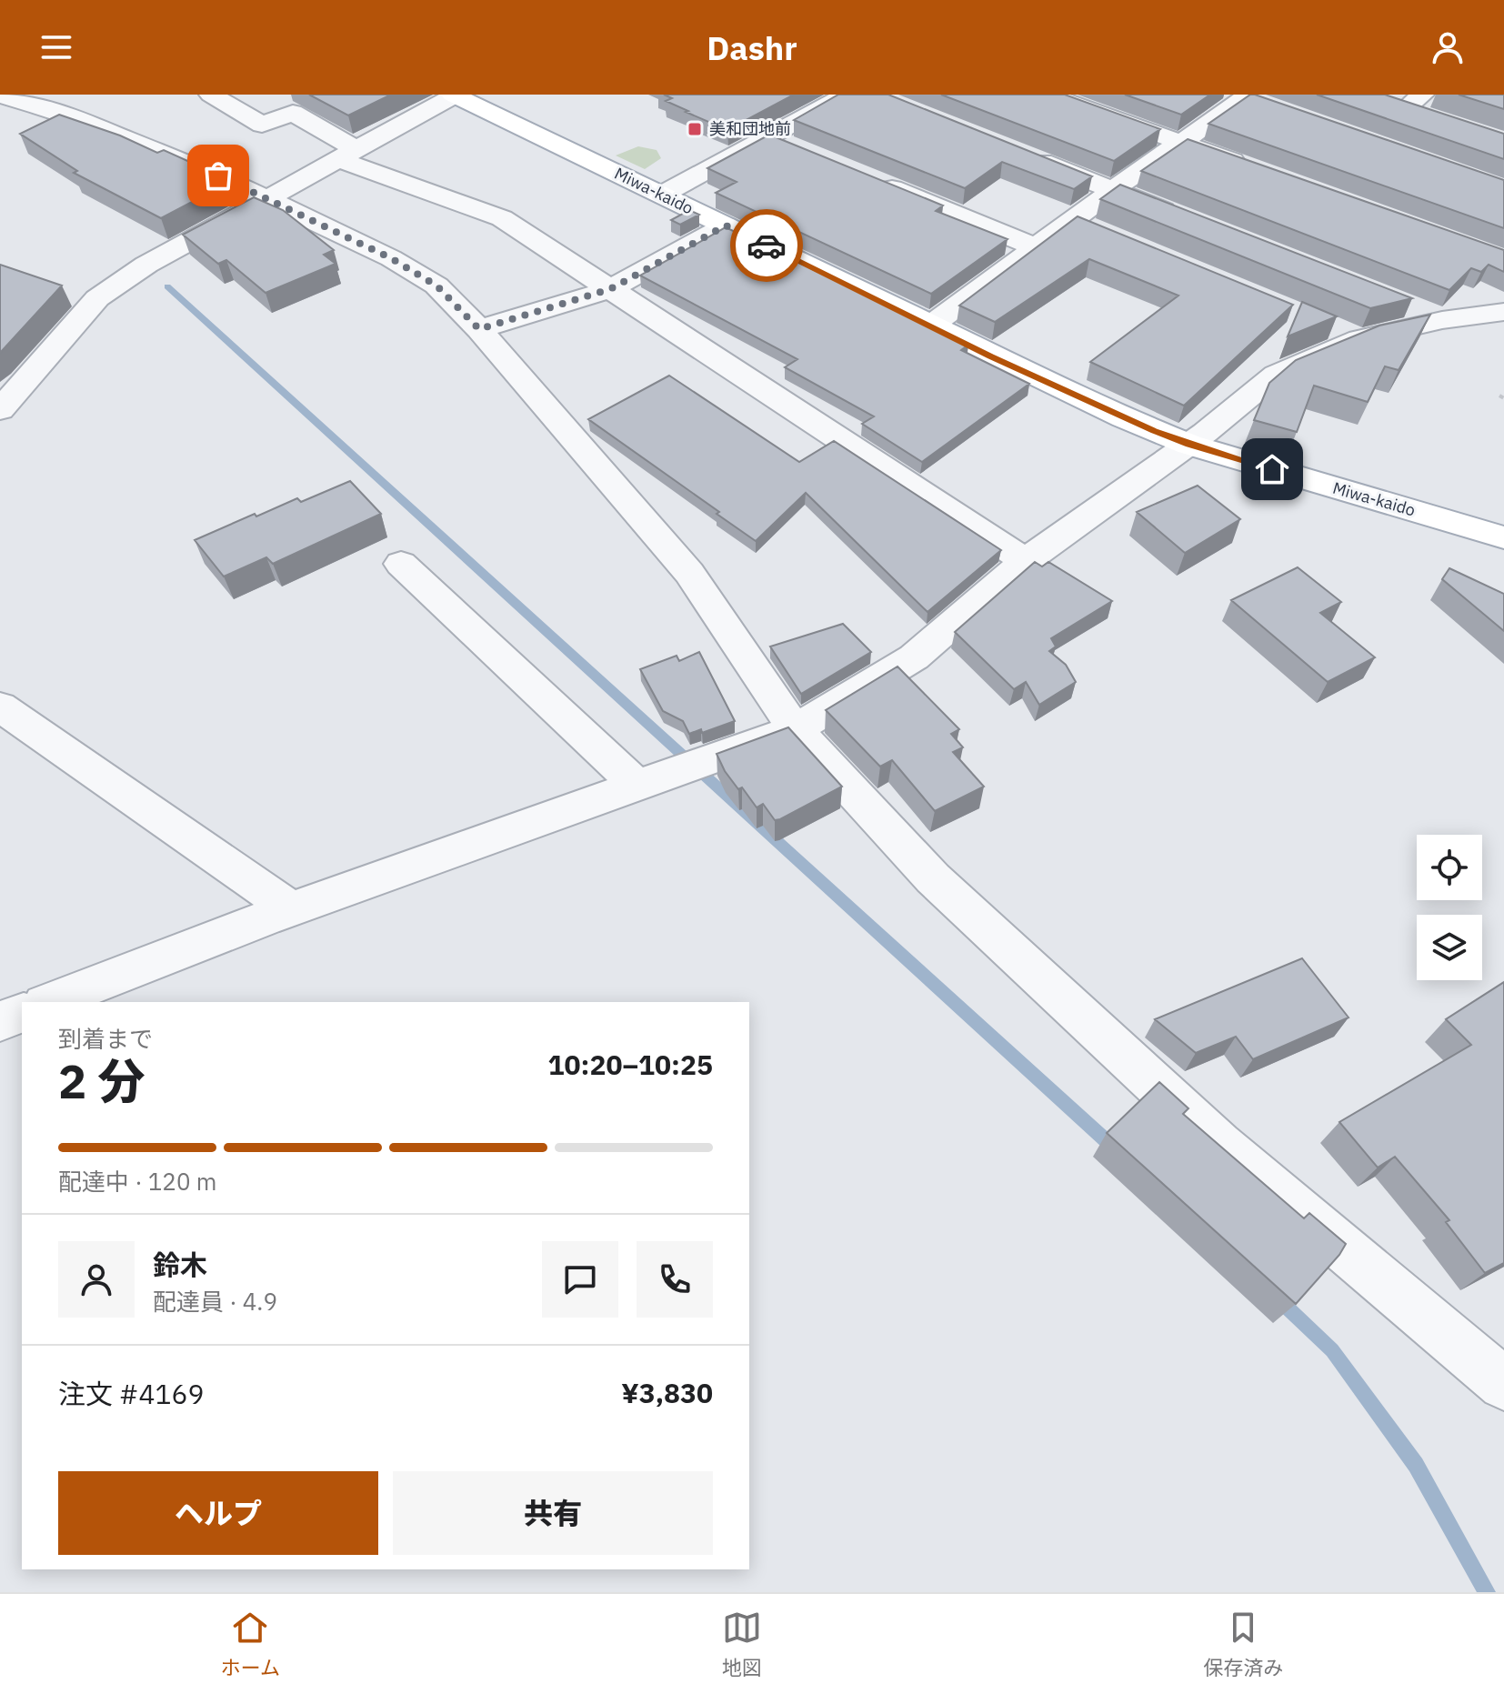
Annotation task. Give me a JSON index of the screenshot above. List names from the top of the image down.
{
  "streets": {
    "main road": ["Miwa-kaido"]
  },
  "places": {
    "transit": ["美和団地前"]
  },
  "page": {
    "header": "Dashr",
    "heading": ["2 分", "到着まで", "10:20–10:25"],
    "panel": [
      "鈴木",
      "配達員 · 4.9",
      "注文 #4169",
      "¥3,830"
    ],
    "bar": "配達中 · 120 m",
    "buttons": ["ヘルプ", "共有"],
    "tabs": ["ホーム", "地図", "保存済み"]
  }
}
